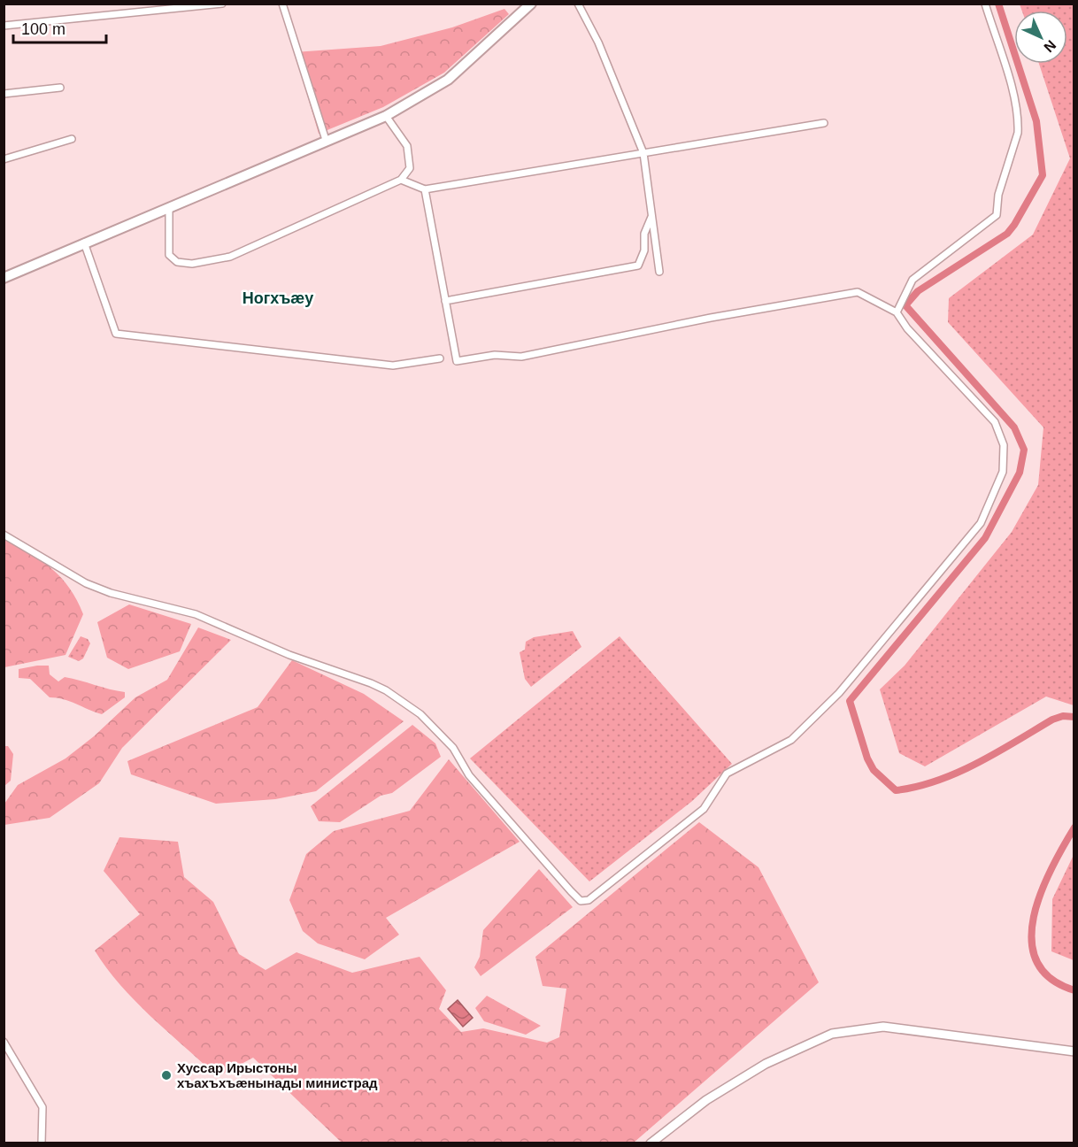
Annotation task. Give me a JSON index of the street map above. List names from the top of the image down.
{
  "districts": ["Ногхъæу"],
  "places": ["Хуссар Ирыстоны хъахъхъæнынады министрад"],
  "scale_bar": "100 m",
  "north": "bottom right"
}
